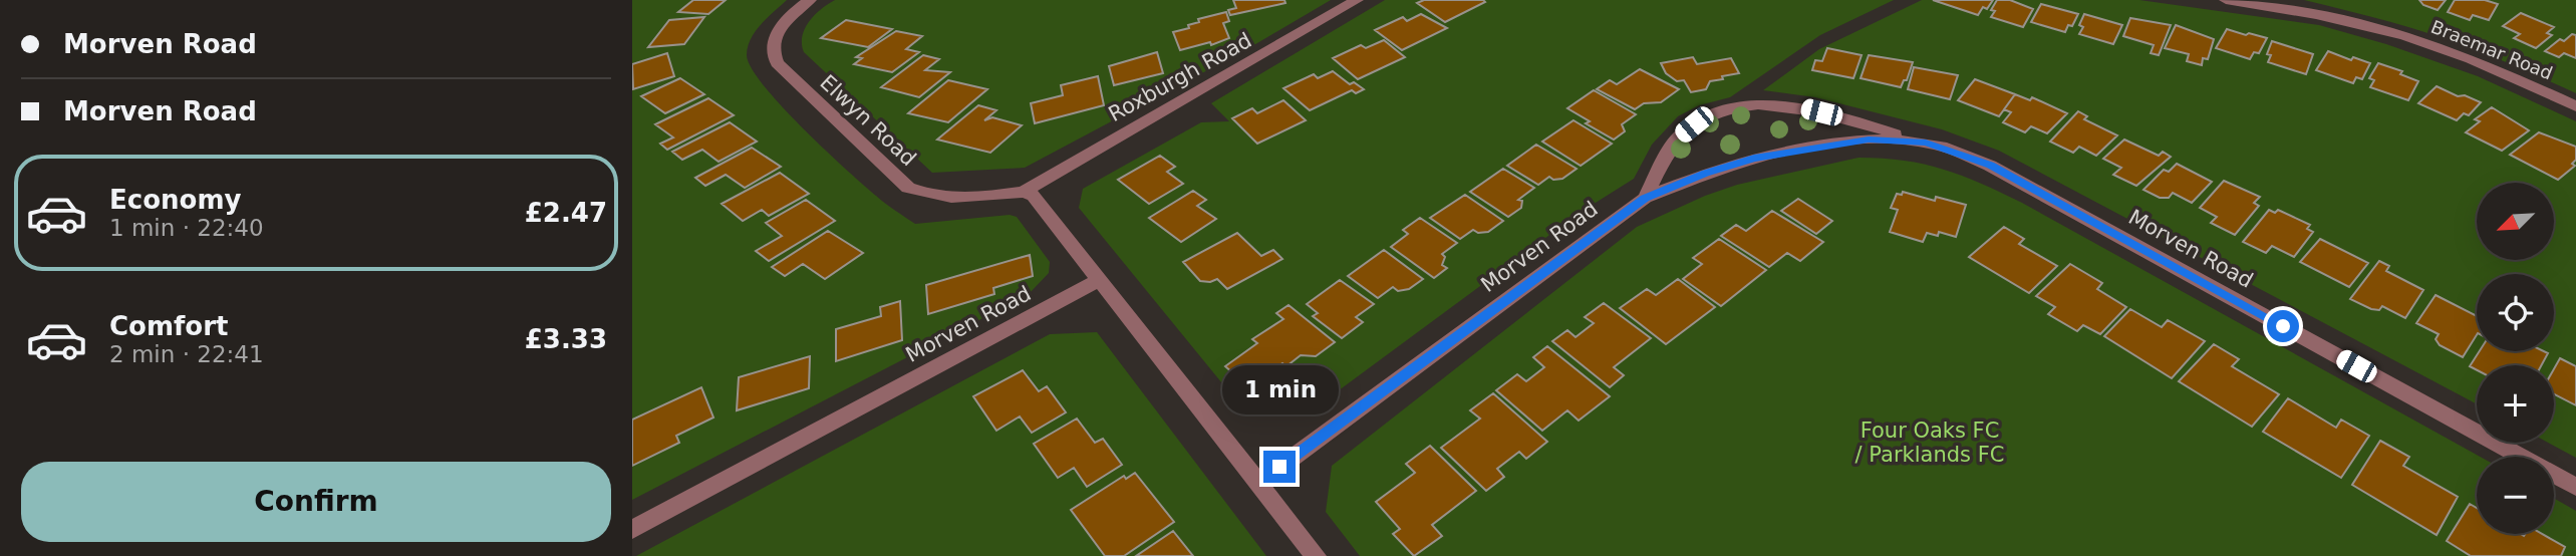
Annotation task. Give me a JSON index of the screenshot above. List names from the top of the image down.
{
  "streets": {
    "street": [
      "Braemar Road",
      "Roxburgh Road",
      "Elwyn Road",
      "Morven Road"
    ]
  },
  "crossings": [
    ["Roxburgh Road", "Elwyn Road"]
  ],
  "parks": ["Four Oaks FC / Parklands FC"],
  "north": "bottom left",
  "page": {
    "banner": ["Morven Road", "Morven Road"],
    "list": [
      {
        "name": "Economy",
        "note": "1 min · 22:40",
        "value": "£2.47"
      },
      {
        "name": "Comfort",
        "note": "2 min · 22:41",
        "value": "£3.33"
      }
    ],
    "map_buttons": ["+", "−"],
    "bubble": "1 min",
    "buttons": "Confirm"
  }
}
